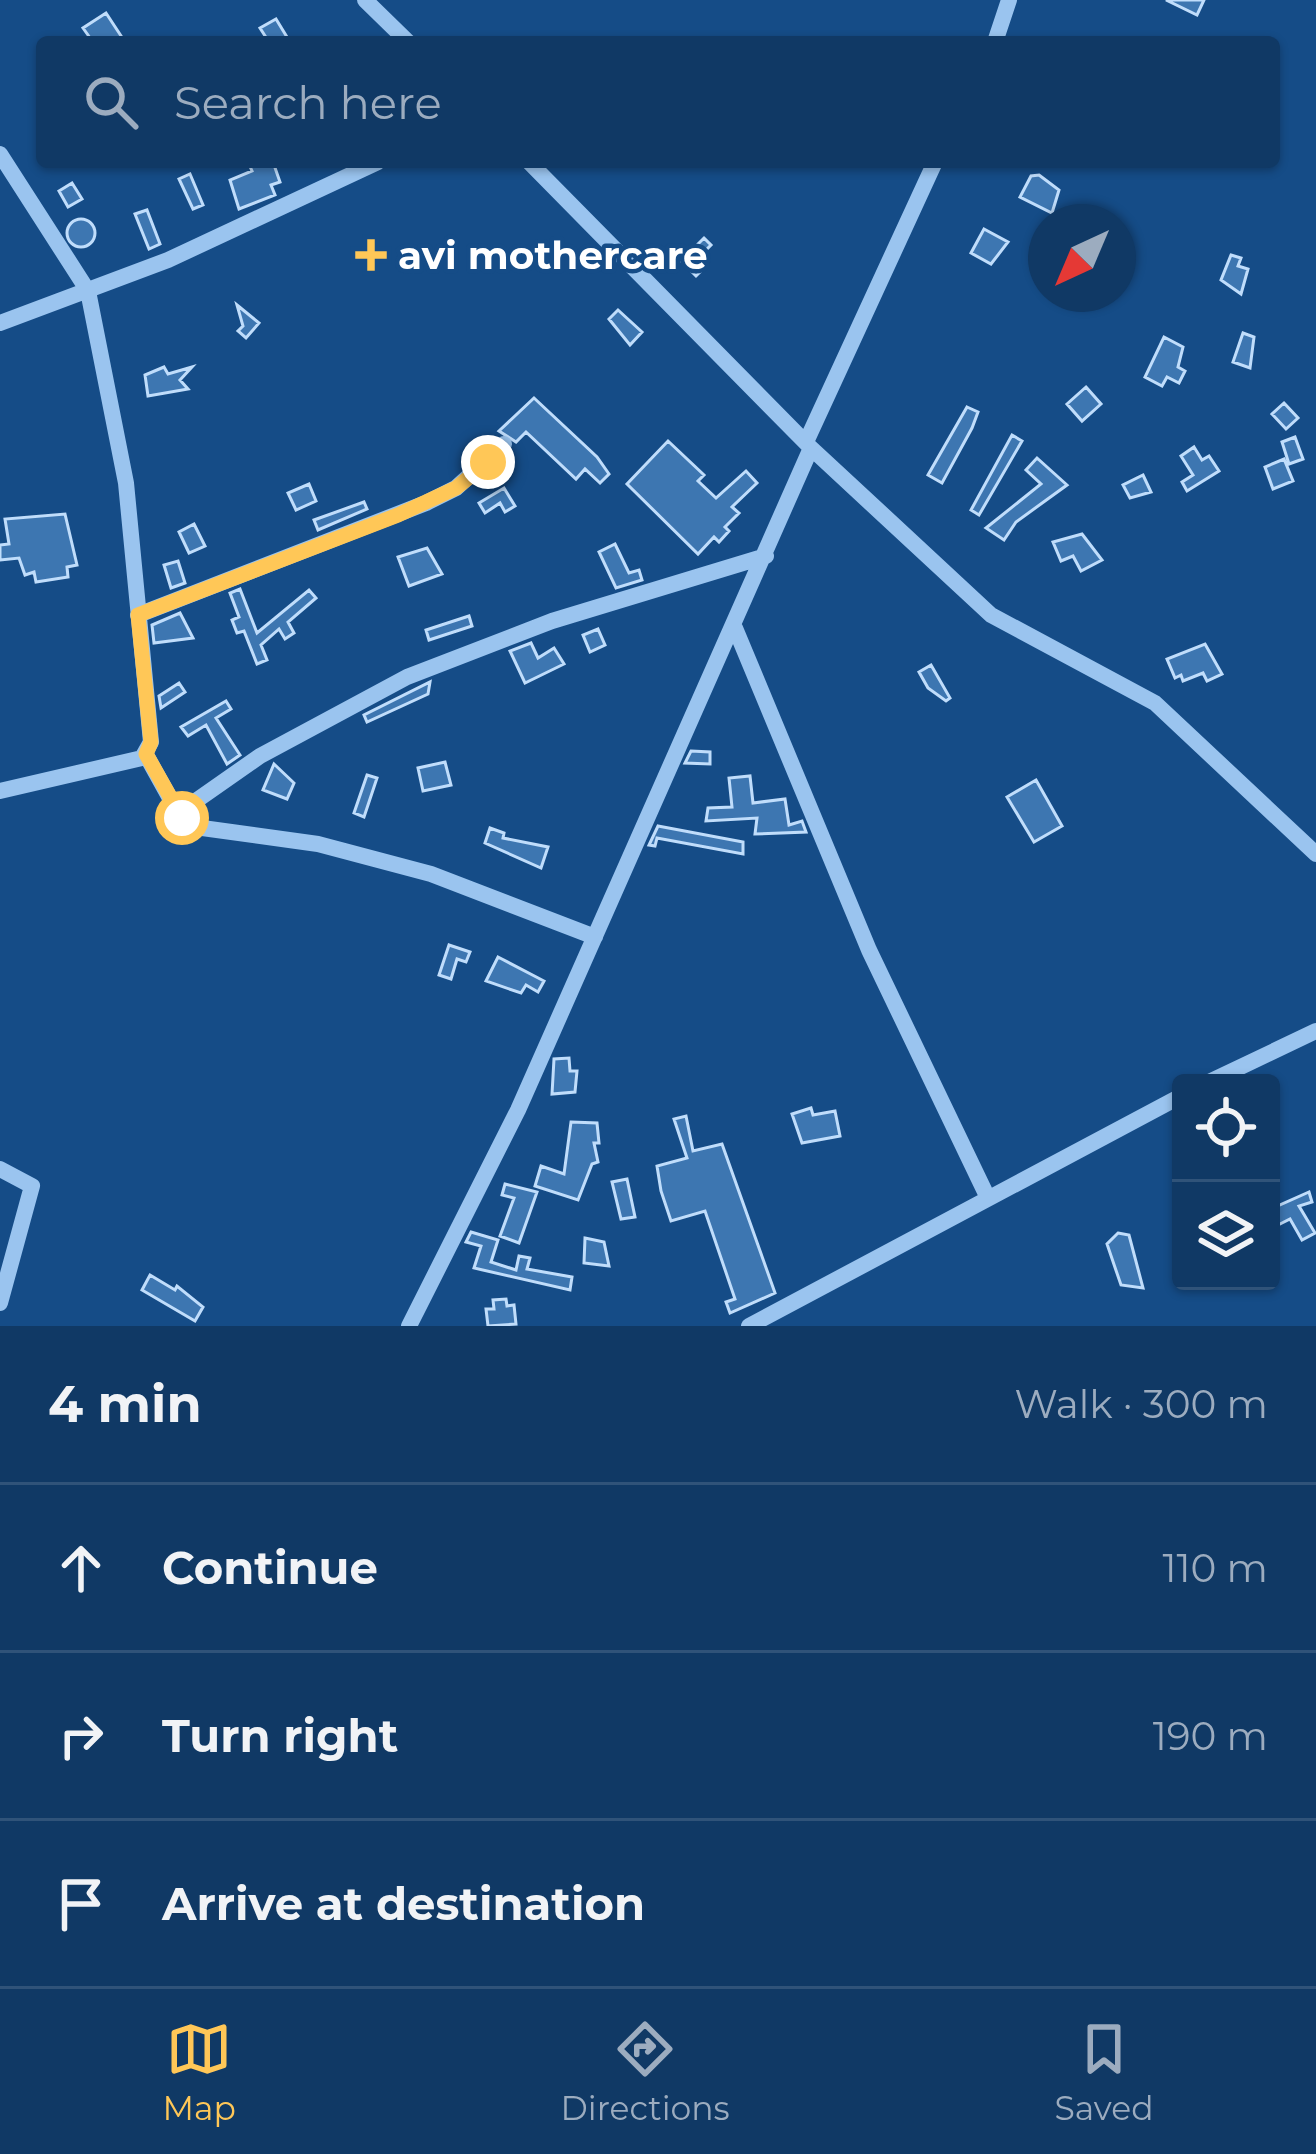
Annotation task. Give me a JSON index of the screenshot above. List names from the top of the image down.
{
  "places": {
    "health": ["avi mothercare"]
  },
  "north": "bottom left",
  "page": {
    "search": "Search here",
    "heading": ["4 min", "Walk · 300 m"],
    "list": [
      ["Continue", "110 m"],
      ["Turn right", "190 m"],
      "Arrive at destination"
    ],
    "nav": ["Map", "Directions", "Saved"]
  }
}
